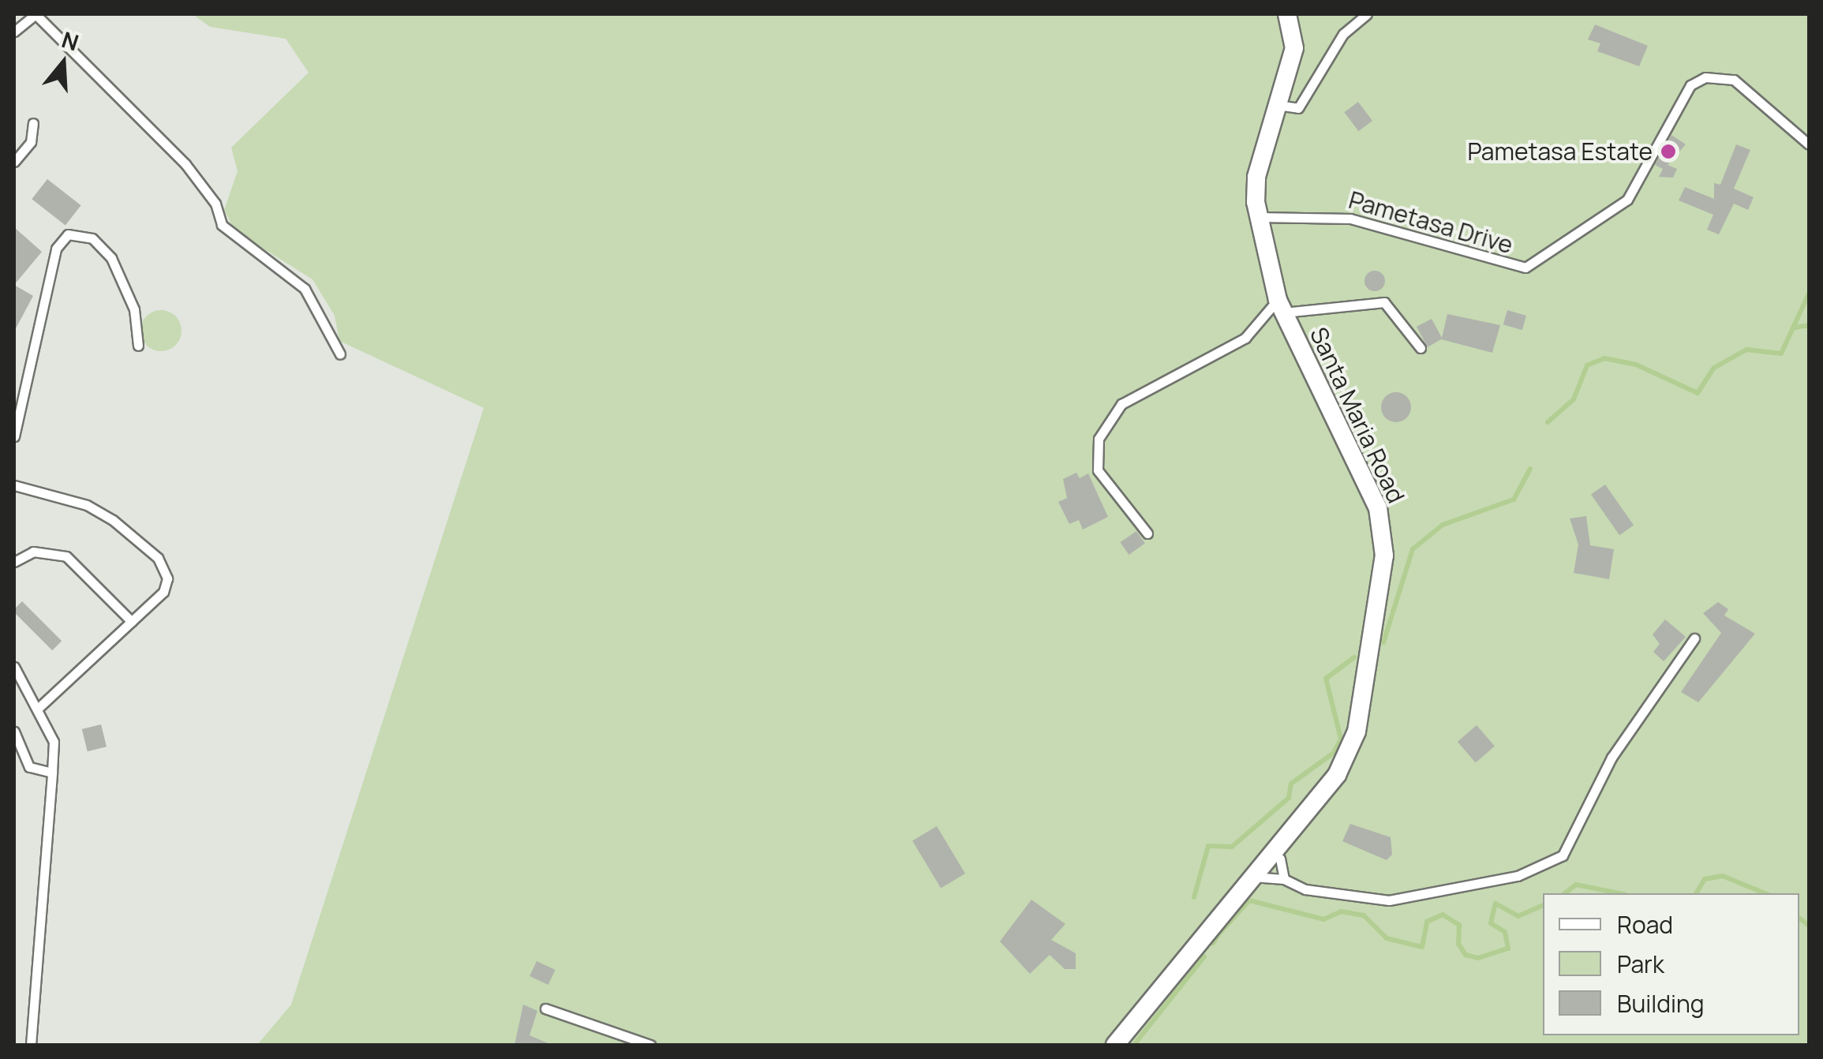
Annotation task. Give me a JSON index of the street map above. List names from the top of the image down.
{
  "streets": {
    "street": ["Santa Maria Road"],
    "lane": ["Pametasa Drive"]
  },
  "crossings": [
    ["Pametasa Drive", "Santa Maria Road"]
  ],
  "places": ["Pametasa Estate"],
  "legend": ["Road", "Park", "Building"],
  "north": "top"
}
